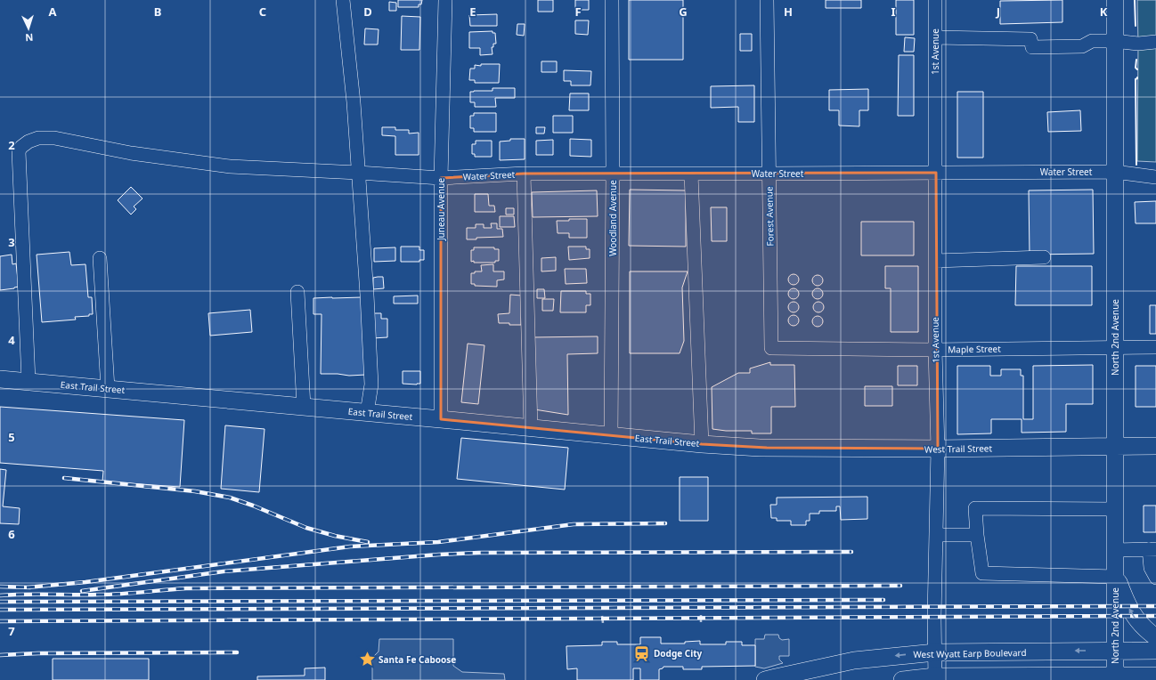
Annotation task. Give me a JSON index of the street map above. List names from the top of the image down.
{
  "streets": {
    "main road": [
      "North 2nd Avenue",
      "East Trail Street",
      "West Trail Street",
      "West Wyatt Earp Boulevard"
    ],
    "street": [
      "1st Avenue",
      "Water Street",
      "Juneau Avenue",
      "Forest Avenue",
      "Woodland Avenue",
      "Maple Street"
    ]
  },
  "crossings": [
    ["1st Avenue", "Water Street"],
    ["1st Avenue", "Maple Street"],
    ["1st Avenue", "West Trail Street"],
    ["1st Avenue", "West Wyatt Earp Boulevard"],
    ["Water Street", "Juneau Avenue"],
    ["Water Street", "Forest Avenue"],
    ["Water Street", "Woodland Avenue"],
    ["Water Street", "North 2nd Avenue"],
    ["Water Street", "East Trail Street"],
    ["Juneau Avenue", "East Trail Street"],
    ["Forest Avenue", "Maple Street"],
    ["Woodland Avenue", "East Trail Street"],
    ["North 2nd Avenue", "Maple Street"],
    ["North 2nd Avenue", "West Trail Street"],
    ["North 2nd Avenue", "West Wyatt Earp Boulevard"],
    ["East Trail Street", "West Trail Street"]
  ],
  "places": {
    "station": ["Dodge City"],
    "place": ["Santa Fe Caboose"]
  },
  "north": "bottom",
  "grid": {
    "columns": [
      "A",
      "B",
      "C",
      "D",
      "E",
      "F",
      "G",
      "H",
      "I",
      "J",
      "K"
    ],
    "rows": [
      "2",
      "3",
      "4",
      "5",
      "6",
      "7"
    ]
  }
}
